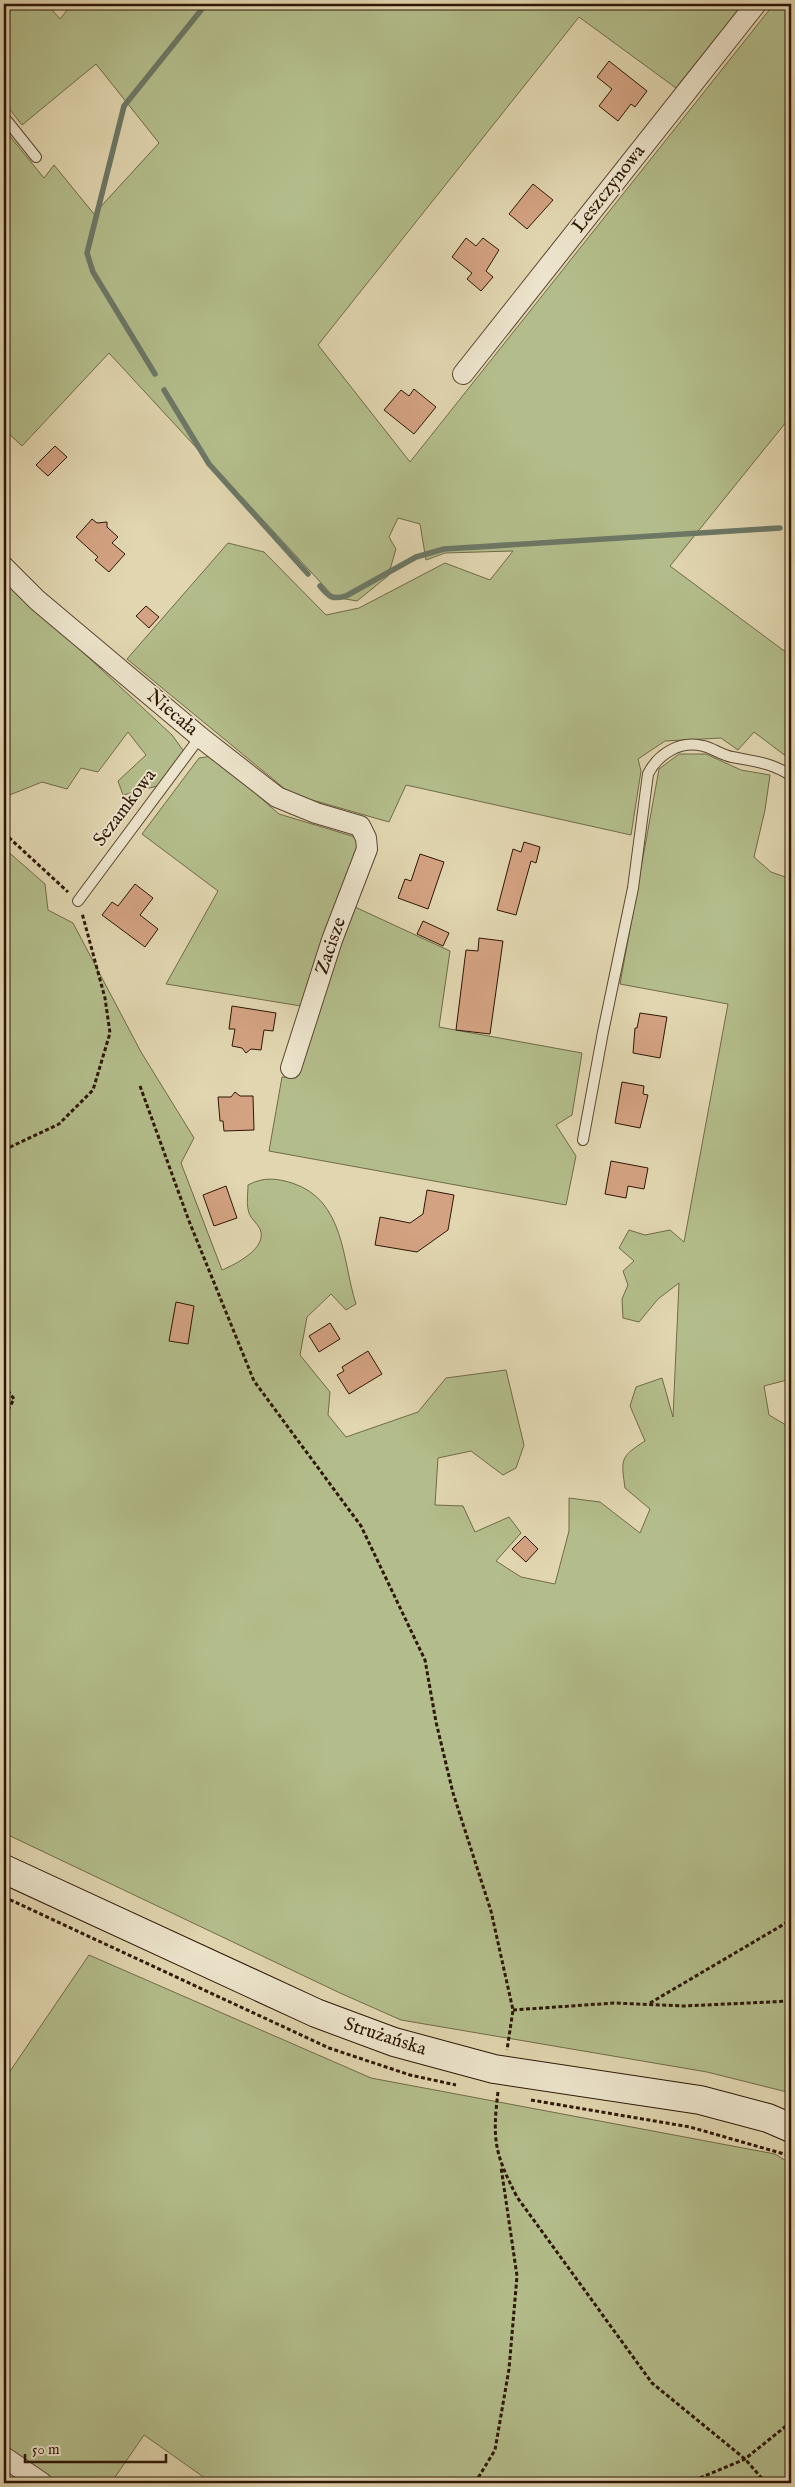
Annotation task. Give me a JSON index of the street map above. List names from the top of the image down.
{
  "streets": {
    "main road": ["Strużańska"],
    "street": ["Leszczynowa", "Niecała", "Zacisze"],
    "lane": ["Sezamkowa"]
  },
  "crossings": [
    ["Niecała", "Sezamkowa"],
    ["Niecała", "Zacisze"]
  ],
  "scale_bar": "50 m"
}
